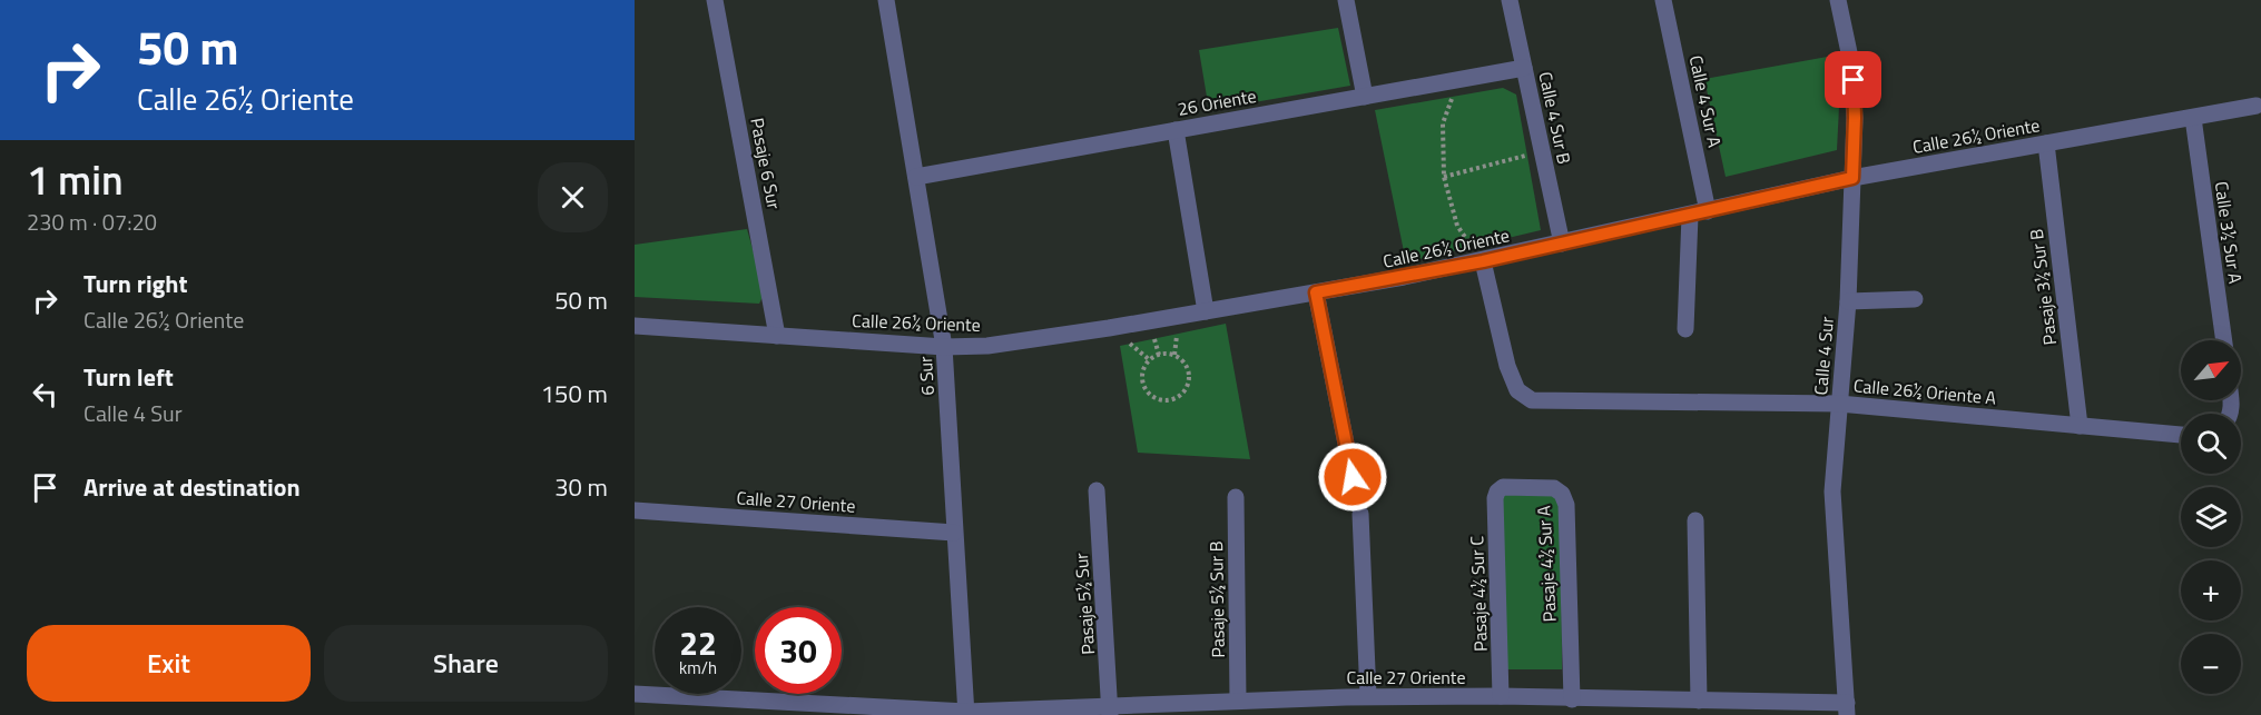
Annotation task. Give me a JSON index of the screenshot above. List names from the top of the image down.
{
  "streets": {
    "street": [
      "Calle 4 Sur A",
      "26 Oriente",
      "Calle 4 Sur B",
      "Calle 26½ Oriente",
      "Pasaje 6 Sur",
      "Calle 3½ Sur A",
      "Pasaje 3½ Sur B",
      "Calle 4 Sur",
      "6 Sur",
      "Calle 26½ Oriente A",
      "Calle 27 Oriente",
      "Pasaje 4½ Sur A",
      "Pasaje 4½ Sur C",
      "Pasaje 5½ Sur B",
      "Pasaje 5½ Sur"
    ]
  },
  "crossings": [
    ["Calle 4 Sur A", "Calle 26½ Oriente"],
    ["26 Oriente", "Calle 4 Sur B"],
    ["26 Oriente", "6 Sur"],
    ["Calle 4 Sur B", "Calle 26½ Oriente"],
    ["Calle 26½ Oriente", "Pasaje 6 Sur"],
    ["Calle 26½ Oriente", "Calle 3½ Sur A"],
    ["Calle 26½ Oriente", "Pasaje 3½ Sur B"],
    ["Calle 26½ Oriente", "Calle 4 Sur"],
    ["Calle 26½ Oriente", "6 Sur"],
    ["Calle 26½ Oriente", "Calle 26½ Oriente A"],
    ["Pasaje 3½ Sur B", "Calle 26½ Oriente A"],
    ["Calle 4 Sur", "Calle 26½ Oriente A"],
    ["Calle 4 Sur", "Calle 27 Oriente"],
    ["6 Sur", "Calle 27 Oriente"],
    ["Calle 27 Oriente", "Pasaje 4½ Sur A"],
    ["Calle 27 Oriente", "Pasaje 4½ Sur C"],
    ["Calle 27 Oriente", "Pasaje 5½ Sur B"],
    ["Calle 27 Oriente", "Pasaje 5½ Sur"],
    ["Pasaje 4½ Sur A", "Pasaje 4½ Sur C"]
  ],
  "north": "top right",
  "page": {
    "turn": ["50 m", "Calle 26½ Oriente"],
    "heading": ["1 min", "230 m · 07:20"],
    "list": [
      {
        "name": "Turn right",
        "note": "Calle 26½ Oriente",
        "value": "50 m"
      },
      {
        "name": "Turn left",
        "note": "Calle 4 Sur",
        "value": "150 m"
      },
      {
        "name": "Arrive at destination",
        "value": "30 m"
      }
    ],
    "map_buttons": ["+", "−"],
    "speed": "22 km/h",
    "limit": "30",
    "buttons": ["Exit", "Share"]
  }
}
